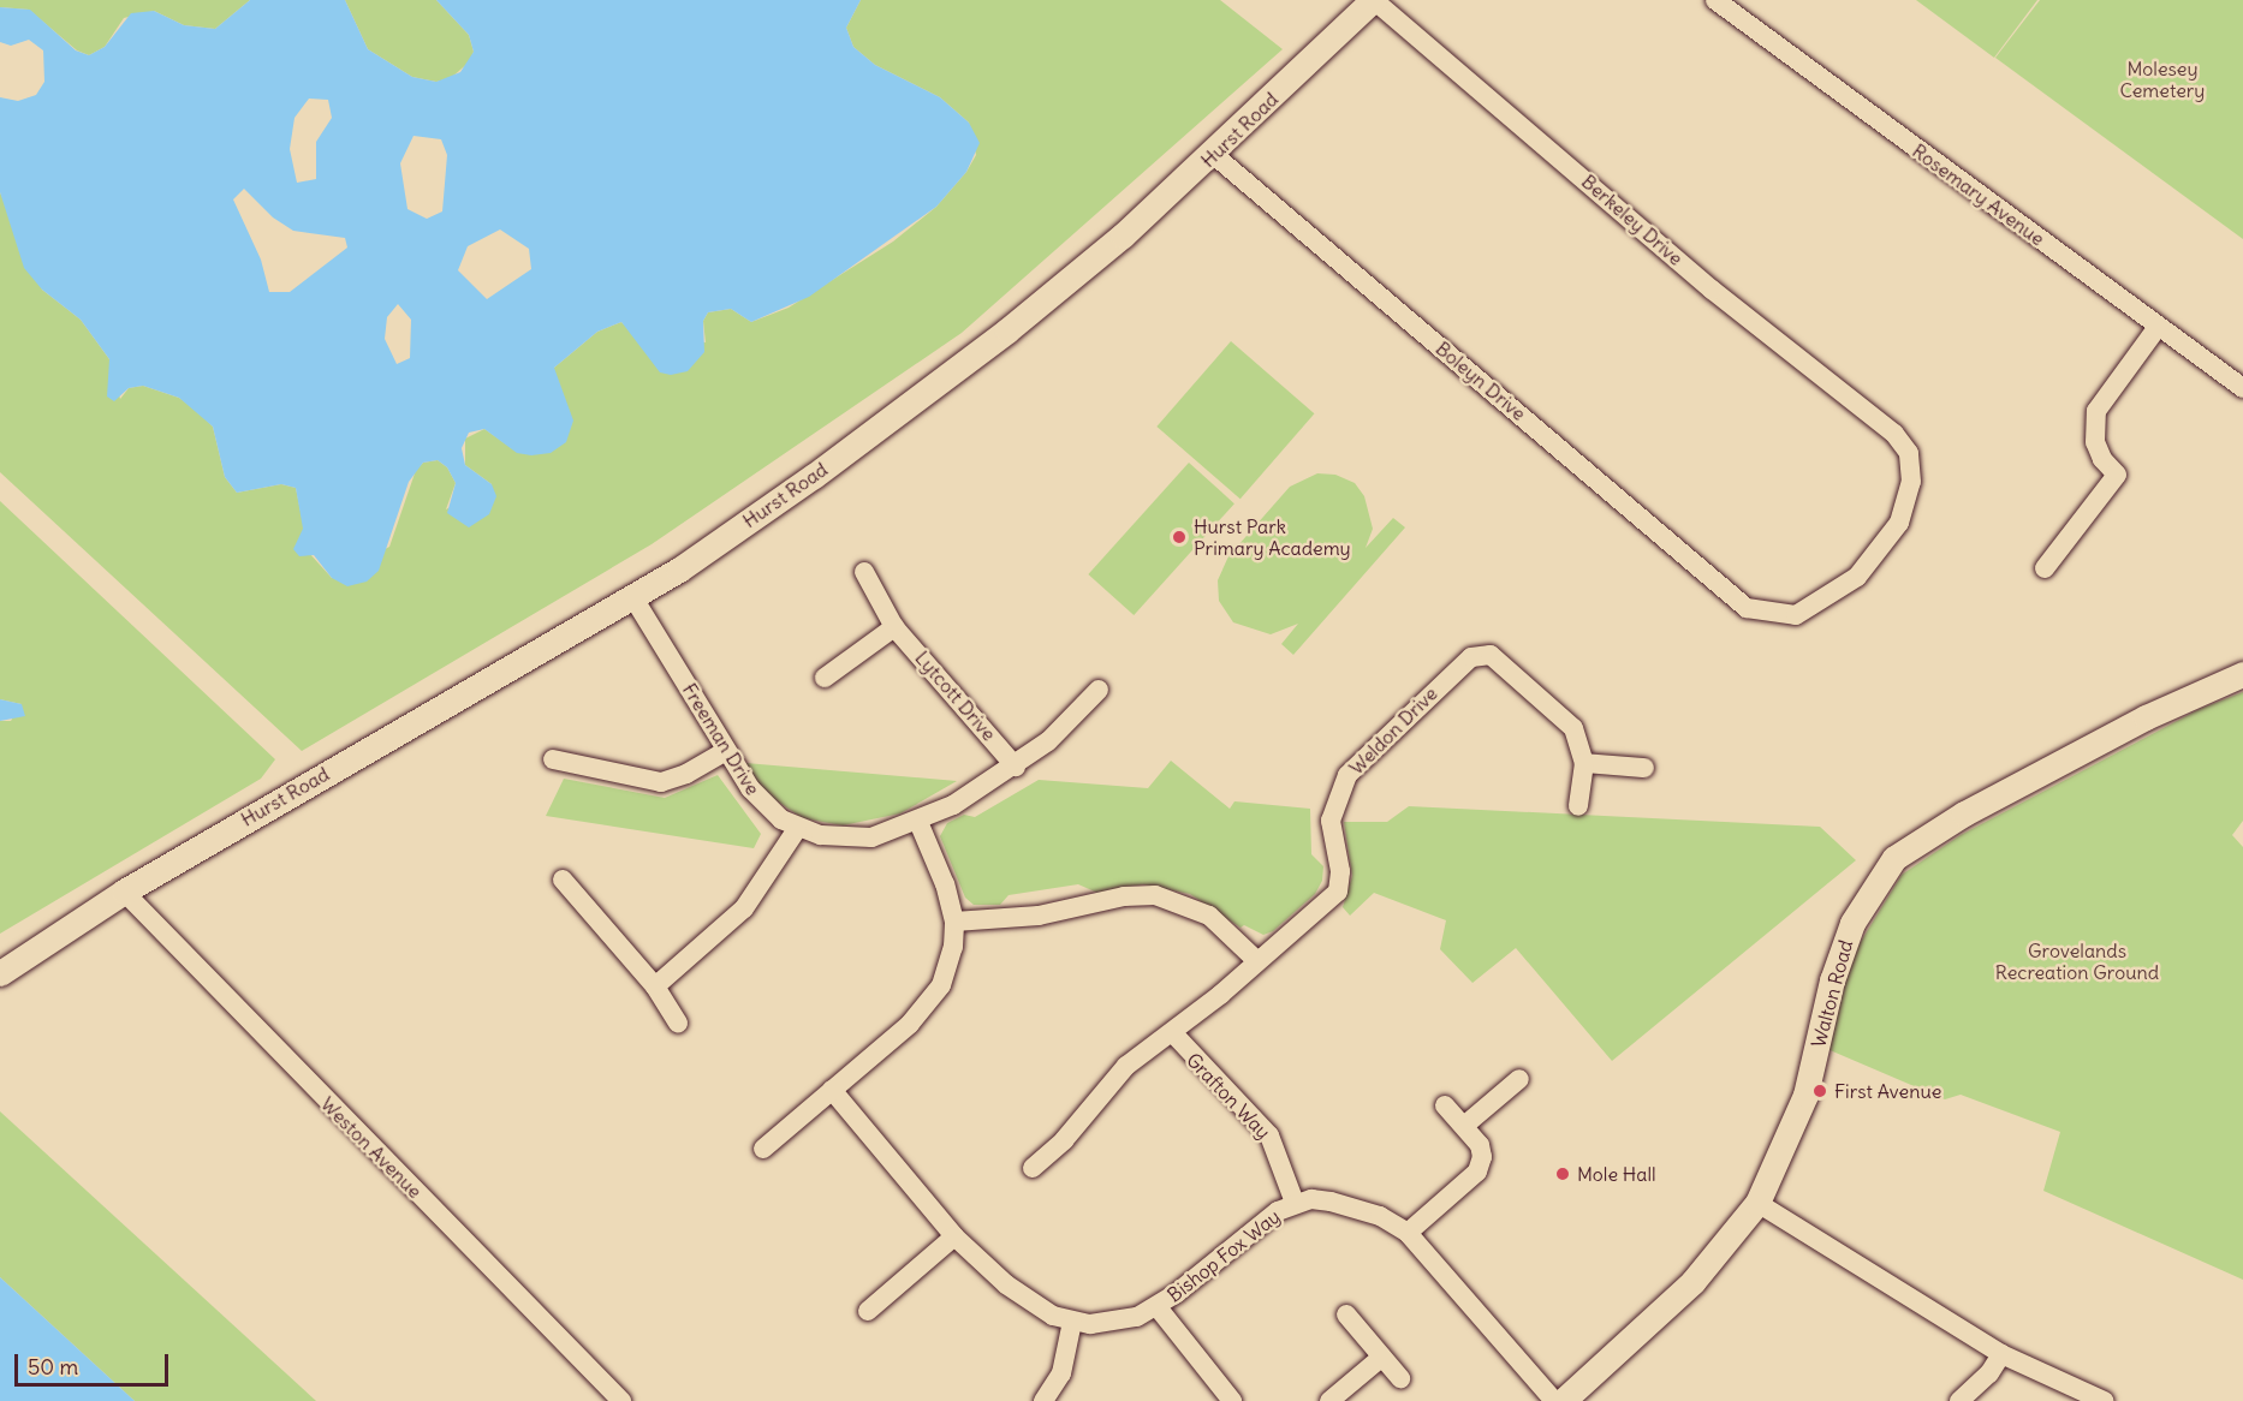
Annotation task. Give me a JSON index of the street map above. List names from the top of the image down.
{
  "streets": {
    "main road": ["Hurst Road", "Walton Road"],
    "street": [
      "Rosemary Avenue",
      "Berkeley Drive",
      "Boleyn Drive",
      "Lytcott Drive",
      "Weldon Drive",
      "Freeman Drive",
      "Grafton Way",
      "Weston Avenue",
      "Bishop Fox Way"
    ]
  },
  "crossings": [
    ["Hurst Road", "Berkeley Drive"],
    ["Hurst Road", "Boleyn Drive"],
    ["Hurst Road", "Freeman Drive"],
    ["Hurst Road", "Weston Avenue"],
    ["Berkeley Drive", "Boleyn Drive"],
    ["Lytcott Drive", "Freeman Drive"],
    ["Weldon Drive", "Grafton Way"],
    ["Grafton Way", "Bishop Fox Way"]
  ],
  "parks": ["Molesey Cemetery", "Grovelands Recreation Ground"],
  "places": ["Hurst Park Primary Academy", "First Avenue", "Mole Hall"],
  "scale_bar": "50 m"
}
